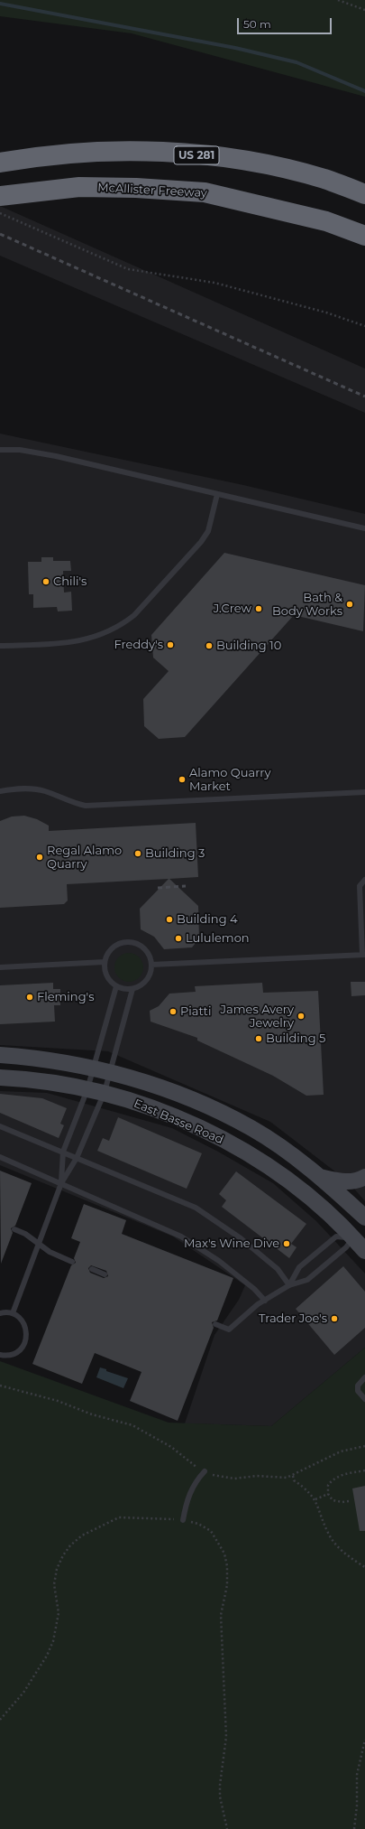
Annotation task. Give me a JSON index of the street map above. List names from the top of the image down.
{
  "streets": {
    "highway": ["US 281", "McAllister Freeway"],
    "main road": ["East Basse Road"]
  },
  "places": [
    "Chili's",
    "Bath & Body Works",
    "J.Crew",
    "Freddy's",
    "Building 10",
    "Alamo Quarry Market",
    "Building 3",
    "Regal Alamo Quarry",
    "Building 4",
    "Lululemon",
    "Fleming's",
    "Piatti",
    "James Avery Jewelry",
    "Building 5",
    "Max's Wine Dive",
    "Trader Joe's"
  ],
  "scale_bar": "50 m"
}
